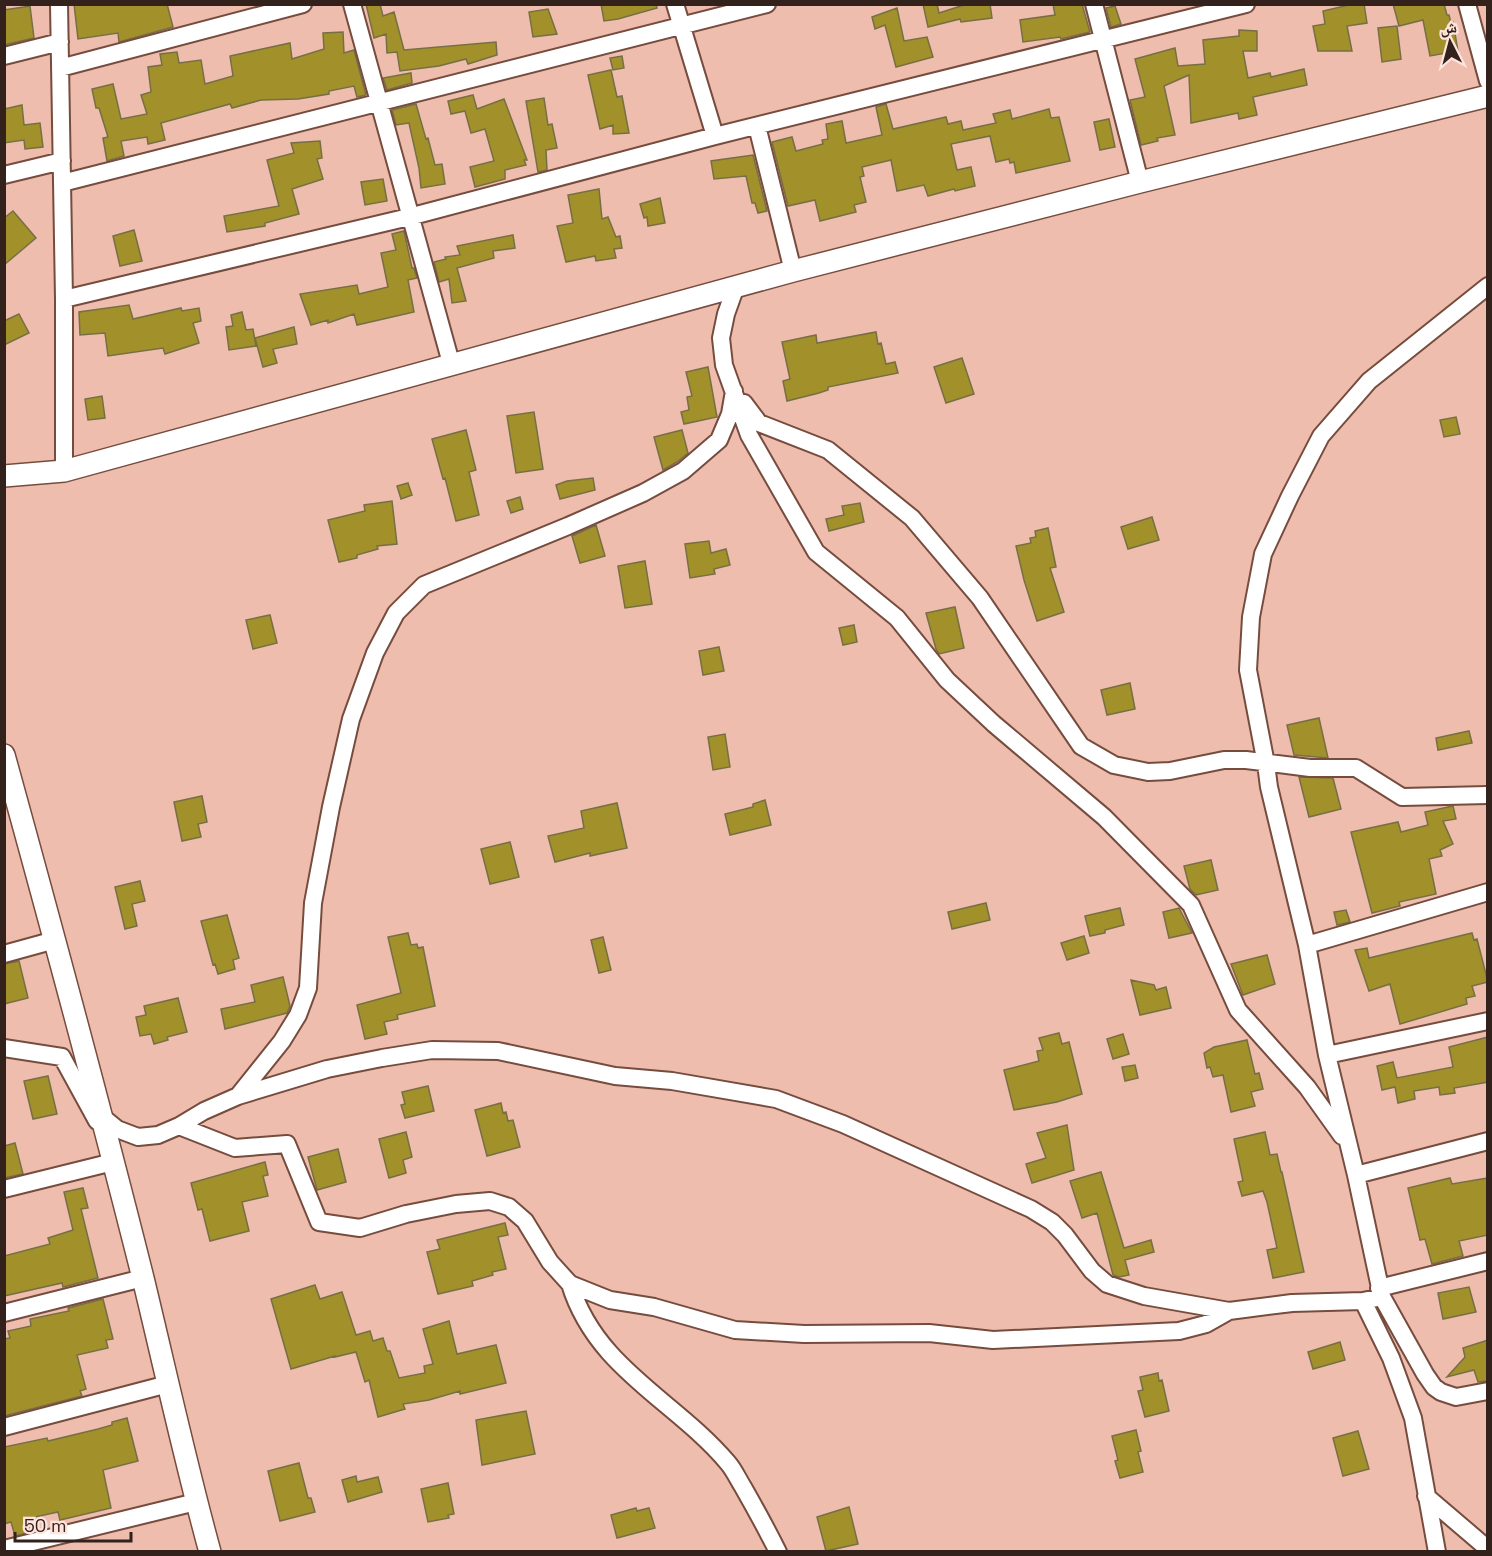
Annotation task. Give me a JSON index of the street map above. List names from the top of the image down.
{
  "scale_bar": "50 m",
  "north": "top"
}
